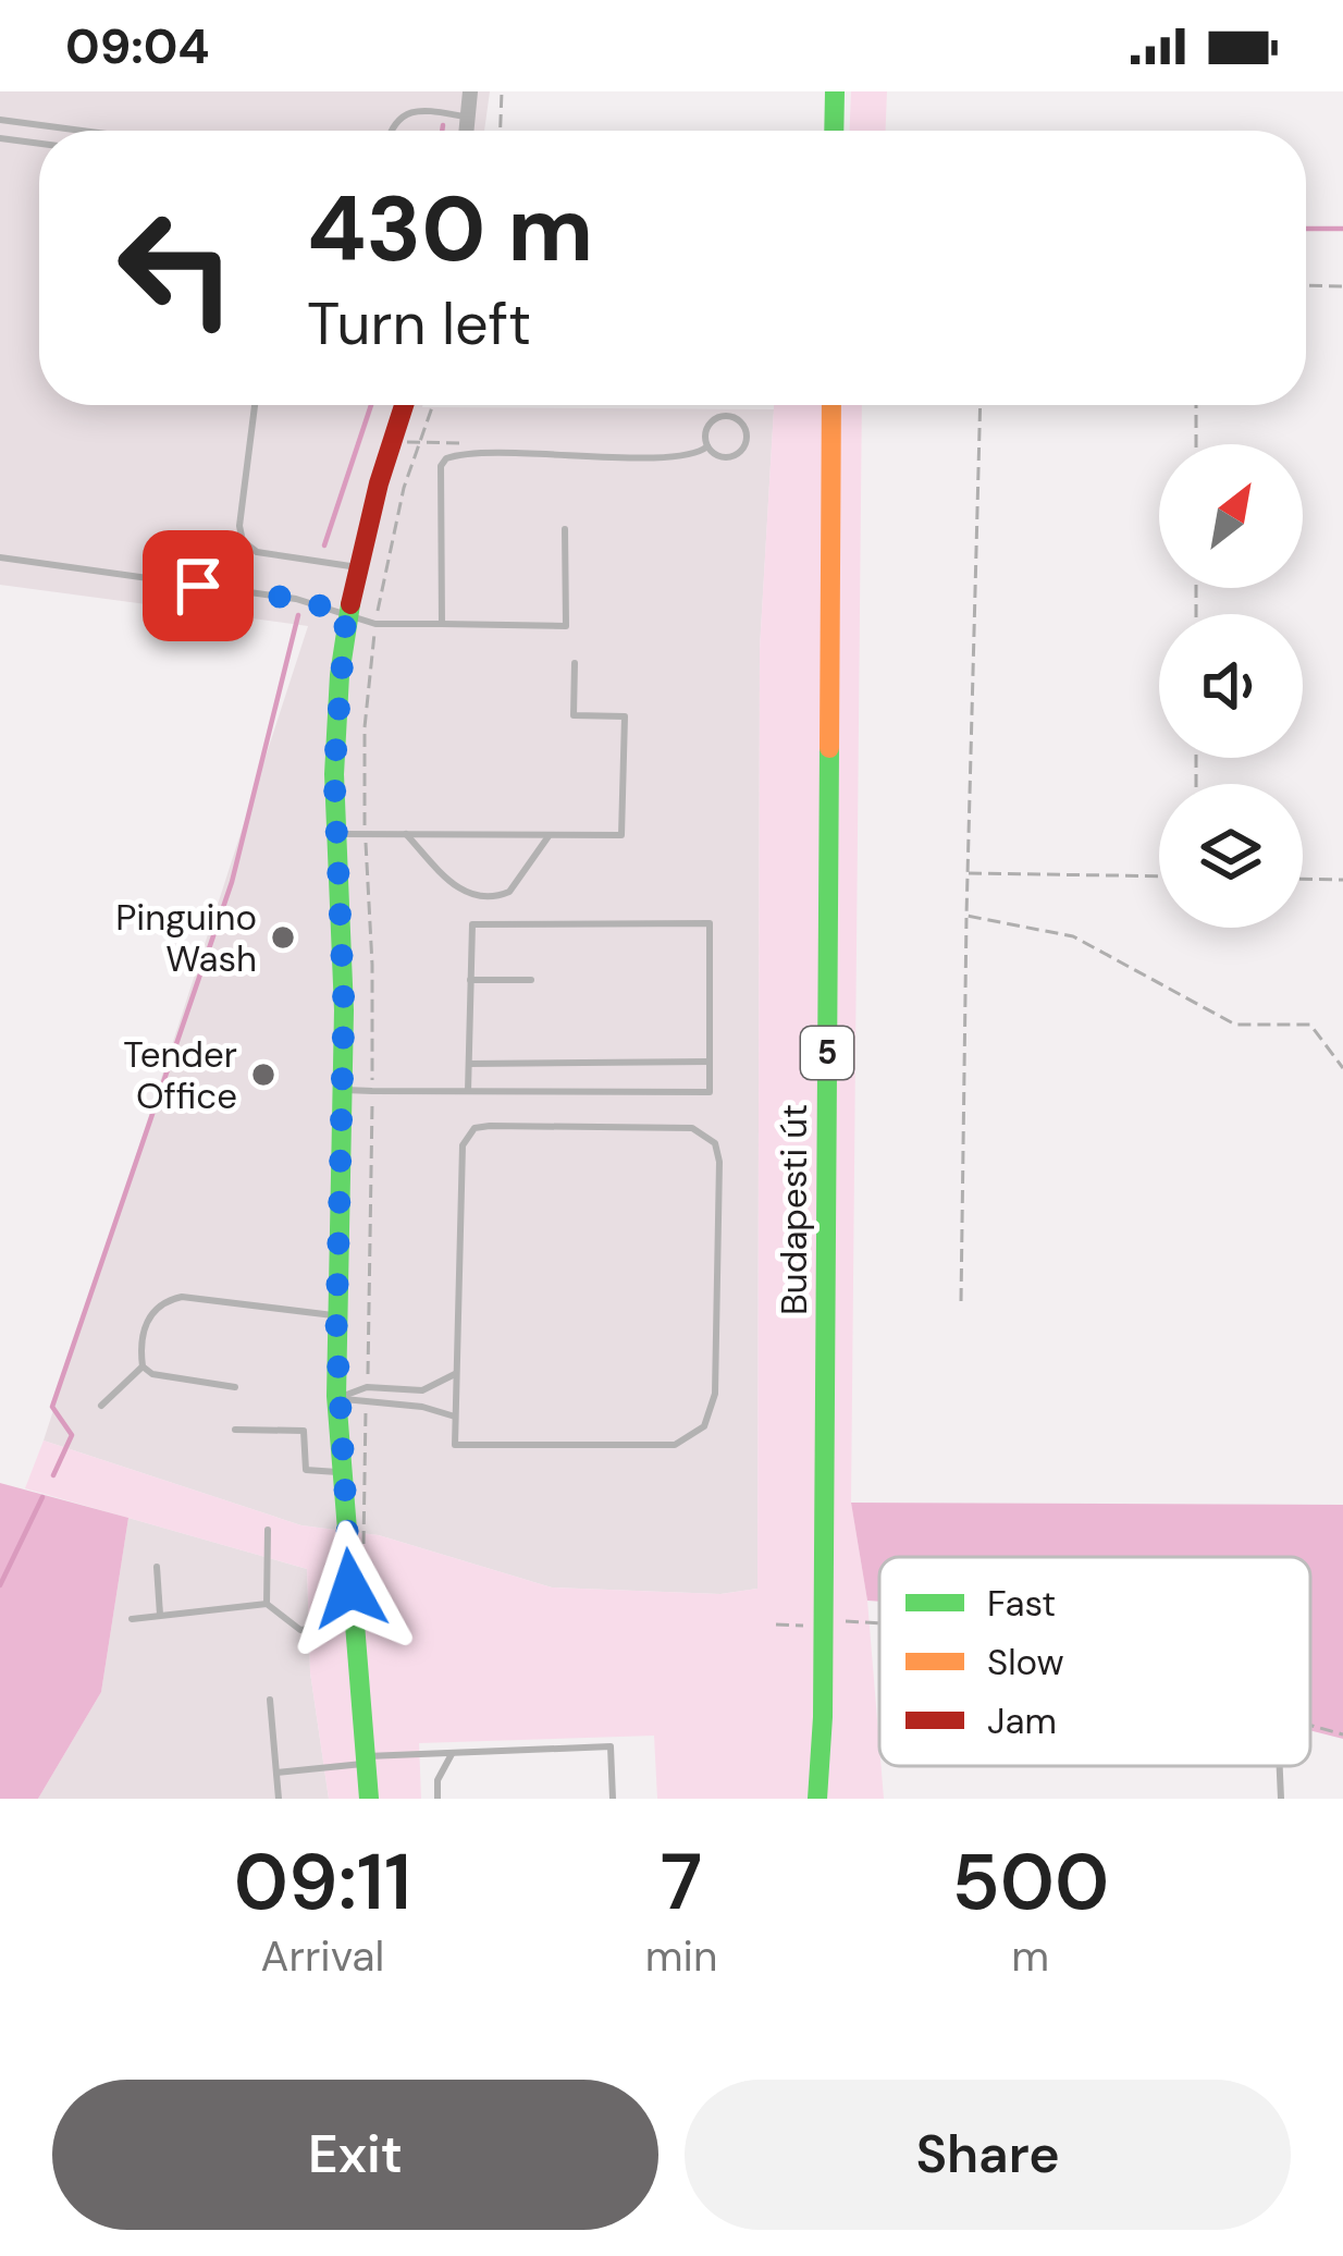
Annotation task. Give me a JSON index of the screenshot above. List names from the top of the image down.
{
  "streets": {
    "main road": ["5", "Budapesti út"]
  },
  "places": ["Pinguino Wash", "Tender Office"],
  "legend": ["Fast", "Slow", "Jam"],
  "north": "top right",
  "page": {
    "status": "09:04",
    "turn": ["430 m", "Turn left"],
    "eta": [
      "09:11",
      "Arrival",
      "7",
      "min",
      "500",
      "m"
    ],
    "buttons": ["Exit", "Share"]
  }
}
